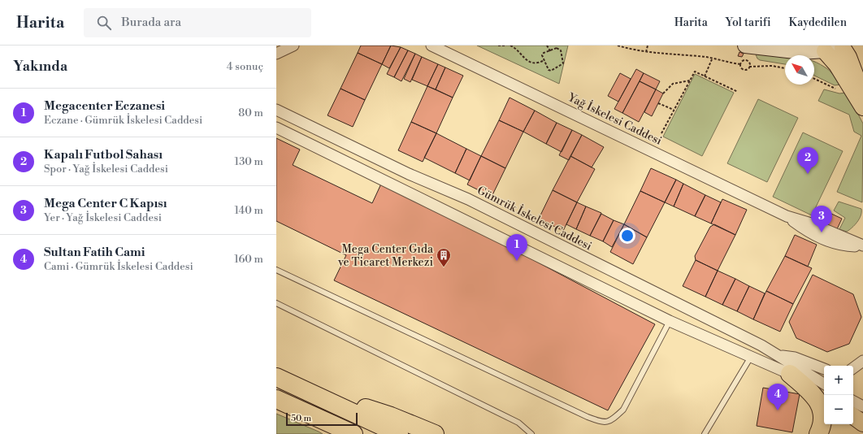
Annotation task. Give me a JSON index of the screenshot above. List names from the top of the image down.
{
  "streets": {
    "street": ["Yağ İskelesi Caddesi", "Gümrük İskelesi Caddesi"]
  },
  "places": {
    "building": ["Mega Center Gıda ve Ticaret Merkezi"]
  },
  "scale_bar": "50 m",
  "north": "top left",
  "page": {
    "header": "Harita",
    "search": "Burada ara",
    "nav": ["Harita", "Yol tarifi", "Kaydedilen"],
    "heading": ["Yakında", "4 sonuç"],
    "list": [
      {
        "mark": "1",
        "name": "Megacenter Eczanesi",
        "note": "Eczane · Gümrük İskelesi Caddesi",
        "value": "80 m"
      },
      {
        "mark": "2",
        "name": "Kapalı Futbol Sahası",
        "note": "Spor · Yağ İskelesi Caddesi",
        "value": "130 m"
      },
      {
        "mark": "3",
        "name": "Mega Center C Kapısı",
        "note": "Yer · Yağ İskelesi Caddesi",
        "value": "140 m"
      },
      {
        "mark": "4",
        "name": "Sultan Fatih Cami",
        "note": "Cami · Gümrük İskelesi Caddesi",
        "value": "160 m"
      }
    ],
    "pins": [
      "2",
      "3",
      "1",
      "4"
    ],
    "map_buttons": ["+", "−"],
    "scale": "50 m"
  }
}
